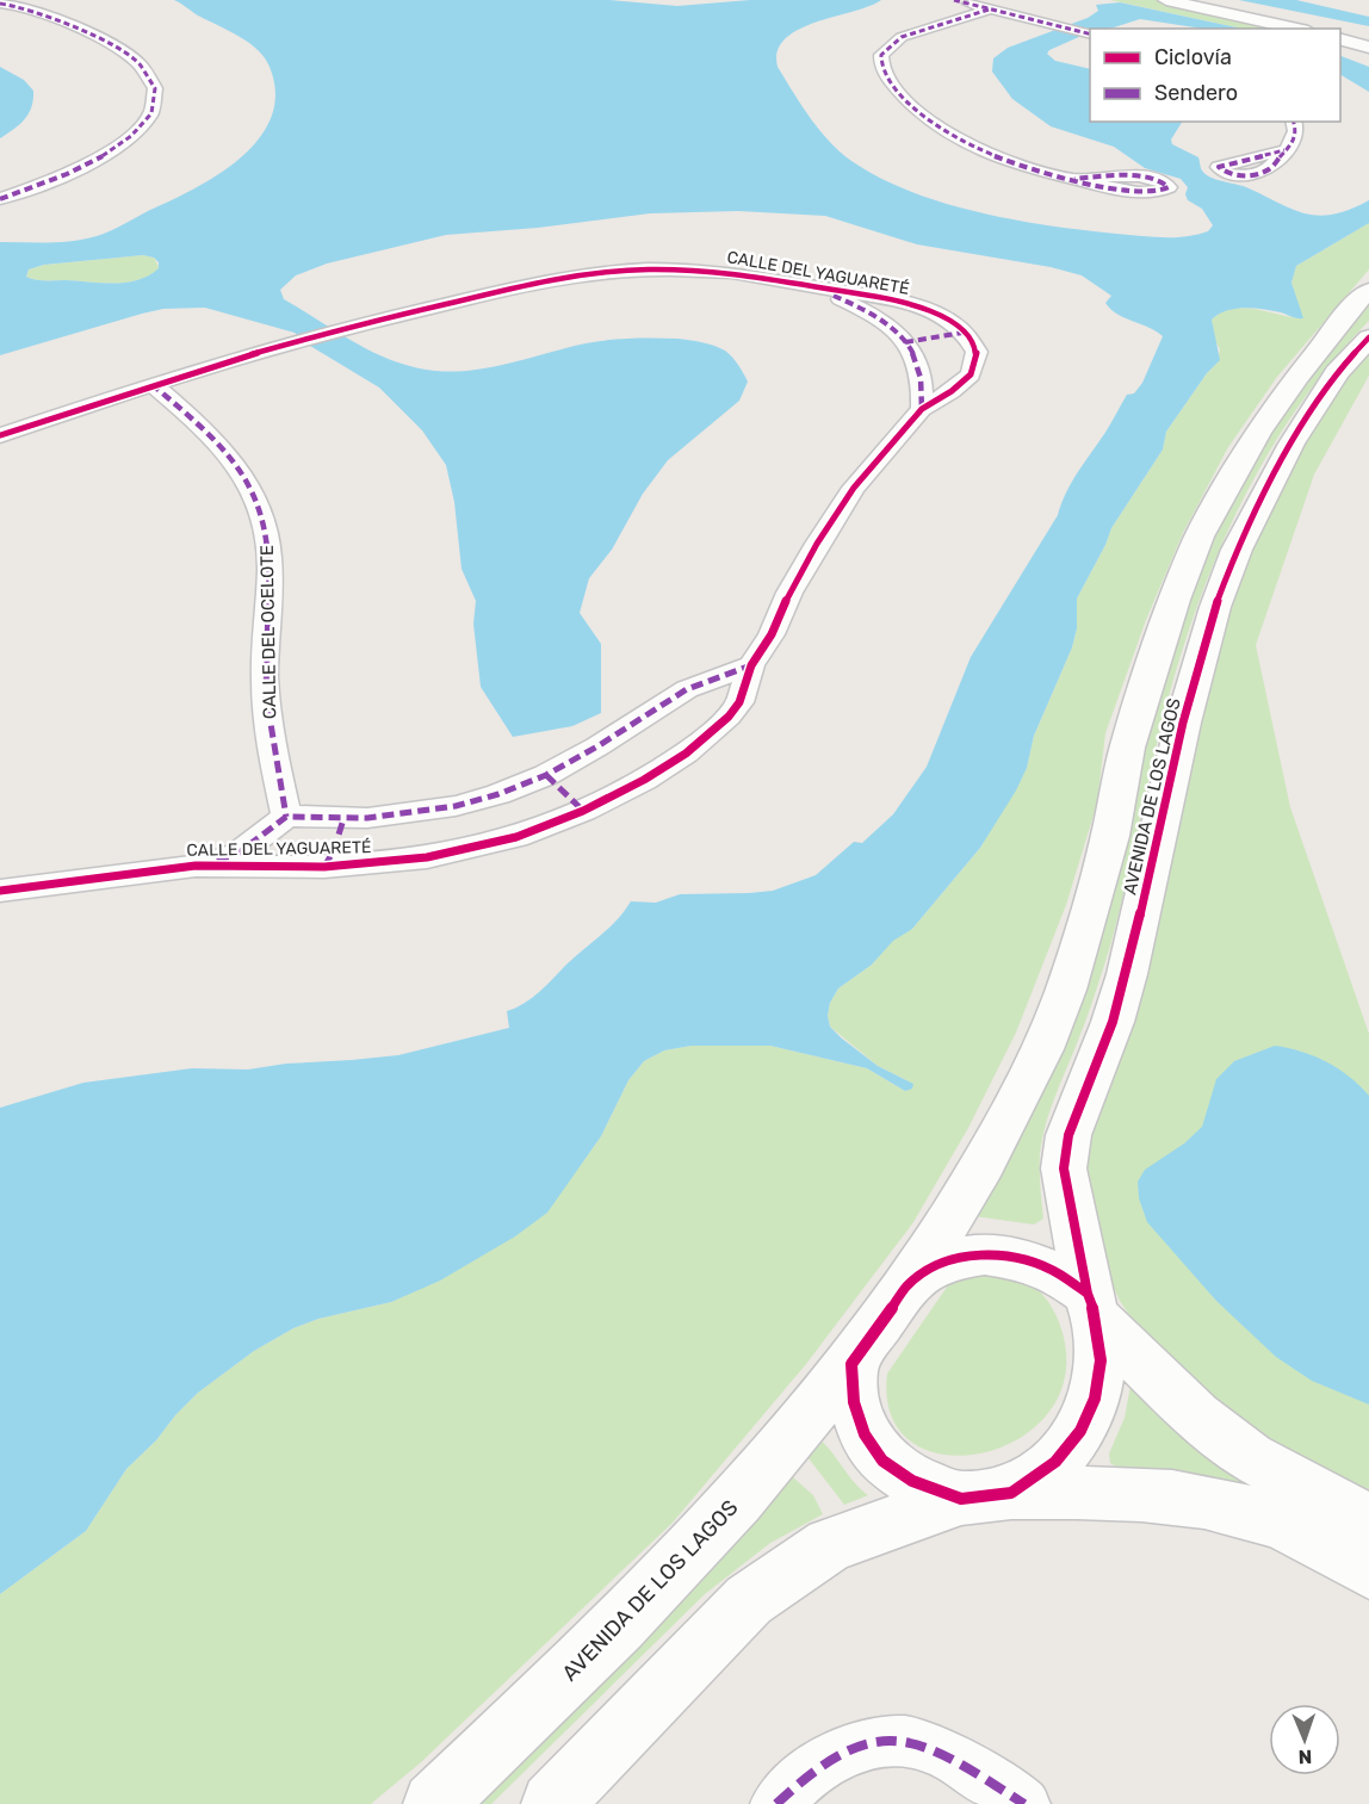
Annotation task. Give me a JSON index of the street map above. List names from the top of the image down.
{
  "streets": {
    "street": ["CALLE DEL YAGUARETÉ", "CALLE DEL OCELOTE", "AVENIDA DE LOS LAGOS"]
  },
  "crossings": [
    ["CALLE DEL YAGUARETÉ", "CALLE DEL OCELOTE"]
  ],
  "legend": ["Ciclovía", "Sendero"],
  "north": "bottom"
}
